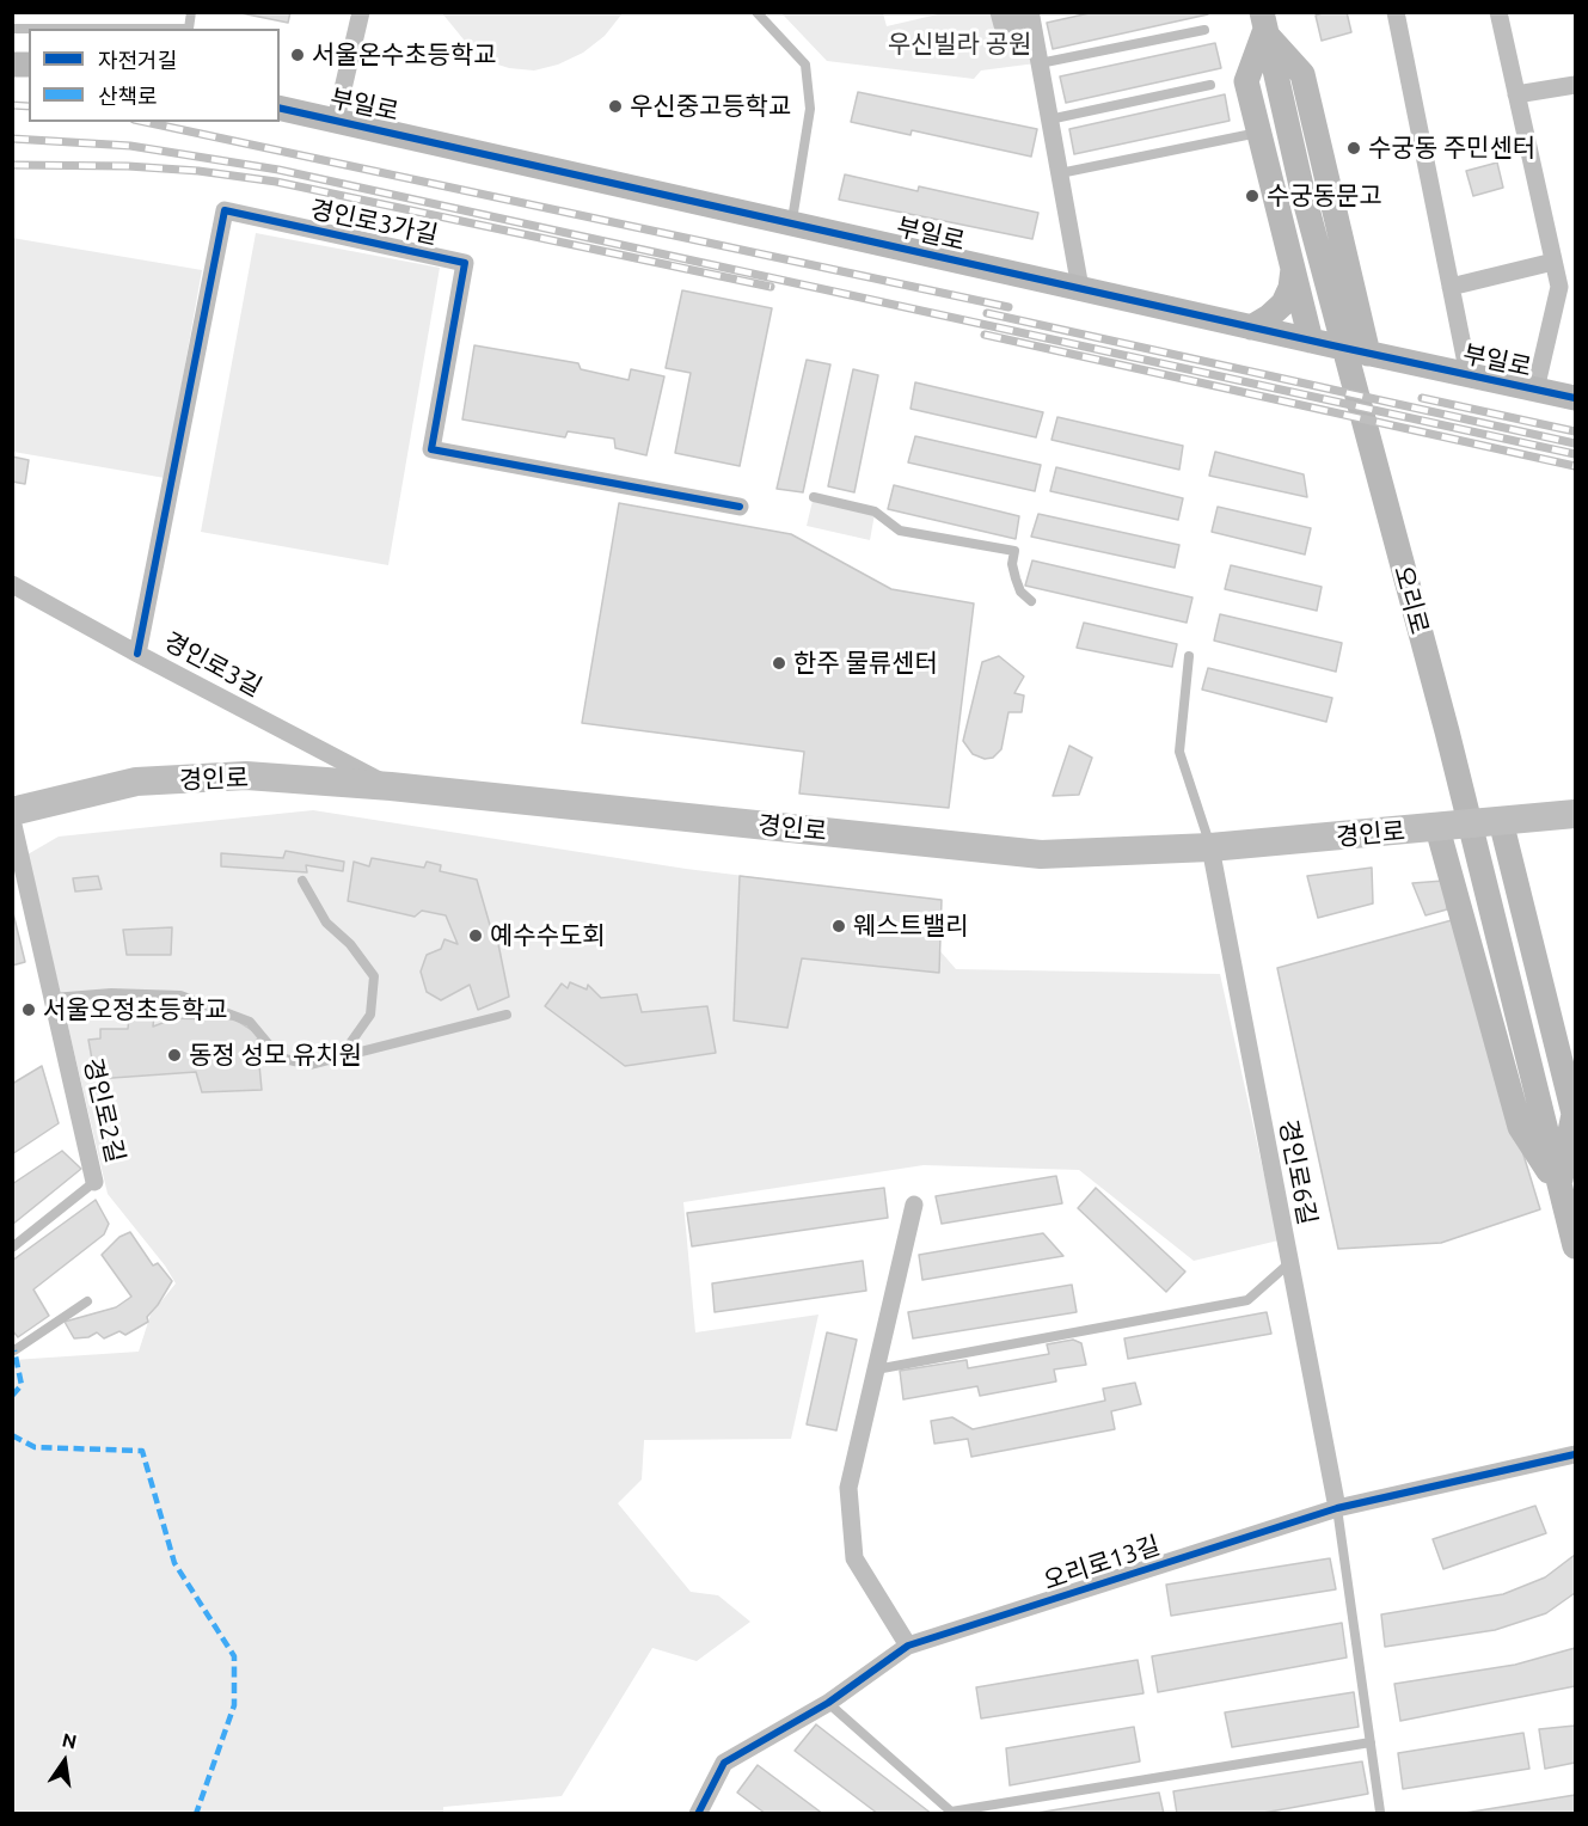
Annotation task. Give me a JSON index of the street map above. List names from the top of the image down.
{
  "streets": {
    "main road": ["부일로", "오리로", "경인로"],
    "street": [
      "경인로3가길",
      "경인로3길",
      "경인로2길",
      "경인로6길",
      "오리로13길"
    ]
  },
  "crossings": [
    ["경인로3가길", "경인로3길"],
    ["오리로", "경인로"],
    ["경인로3길", "경인로"],
    ["경인로", "경인로6길"],
    ["경인로6길", "오리로13길"]
  ],
  "parks": ["우신빌라 공원"],
  "places": [
    "서울온수초등학교",
    "우신중고등학교",
    "수궁동 주민센터",
    "수궁동문고",
    "한주 물류센터",
    "웨스트밸리",
    "예수수도회",
    "서울오정초등학교",
    "동정 성모 유치원"
  ],
  "legend": ["자전거길", "산책로"],
  "north": "top"
}
